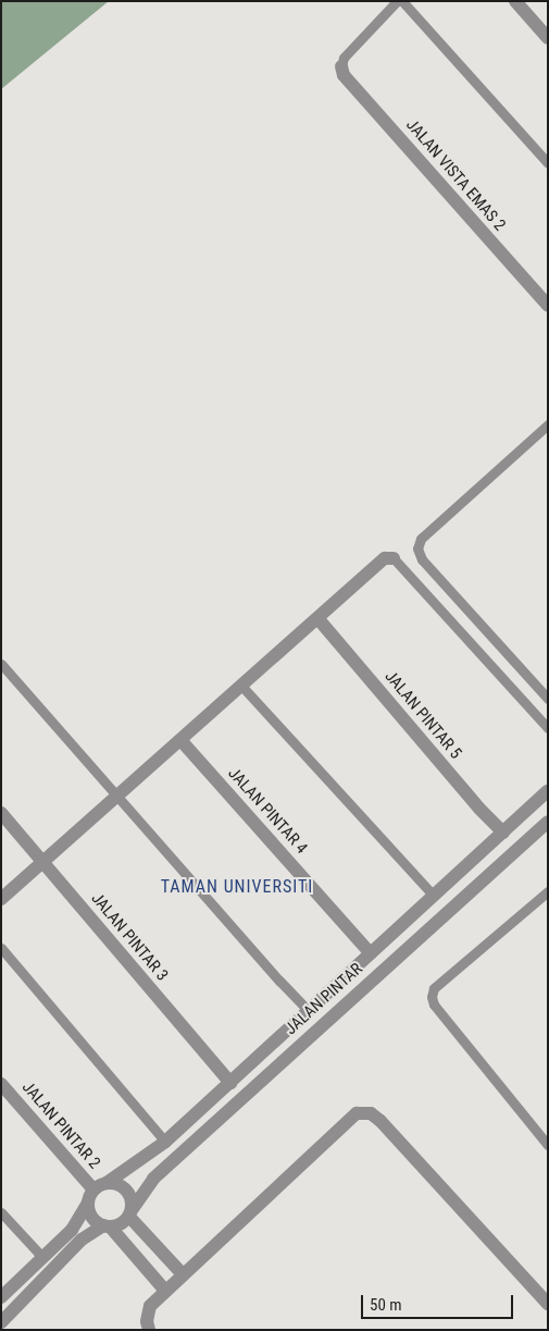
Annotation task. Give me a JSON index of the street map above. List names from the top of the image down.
{
  "streets": {
    "street": [
      "JALAN VISTA EMAS 2",
      "JALAN PINTAR 5",
      "JALAN PINTAR 4",
      "JALAN PINTAR 3",
      "JALAN PINTAR",
      "JALAN PINTAR 2"
    ]
  },
  "crossings": [
    ["JALAN PINTAR 5", "JALAN PINTAR"],
    ["JALAN PINTAR 4", "JALAN PINTAR"],
    ["JALAN PINTAR 3", "JALAN PINTAR"],
    ["JALAN PINTAR", "JALAN PINTAR 2"]
  ],
  "districts": ["TAMAN UNIVERSITI"],
  "scale_bar": "50 m"
}
